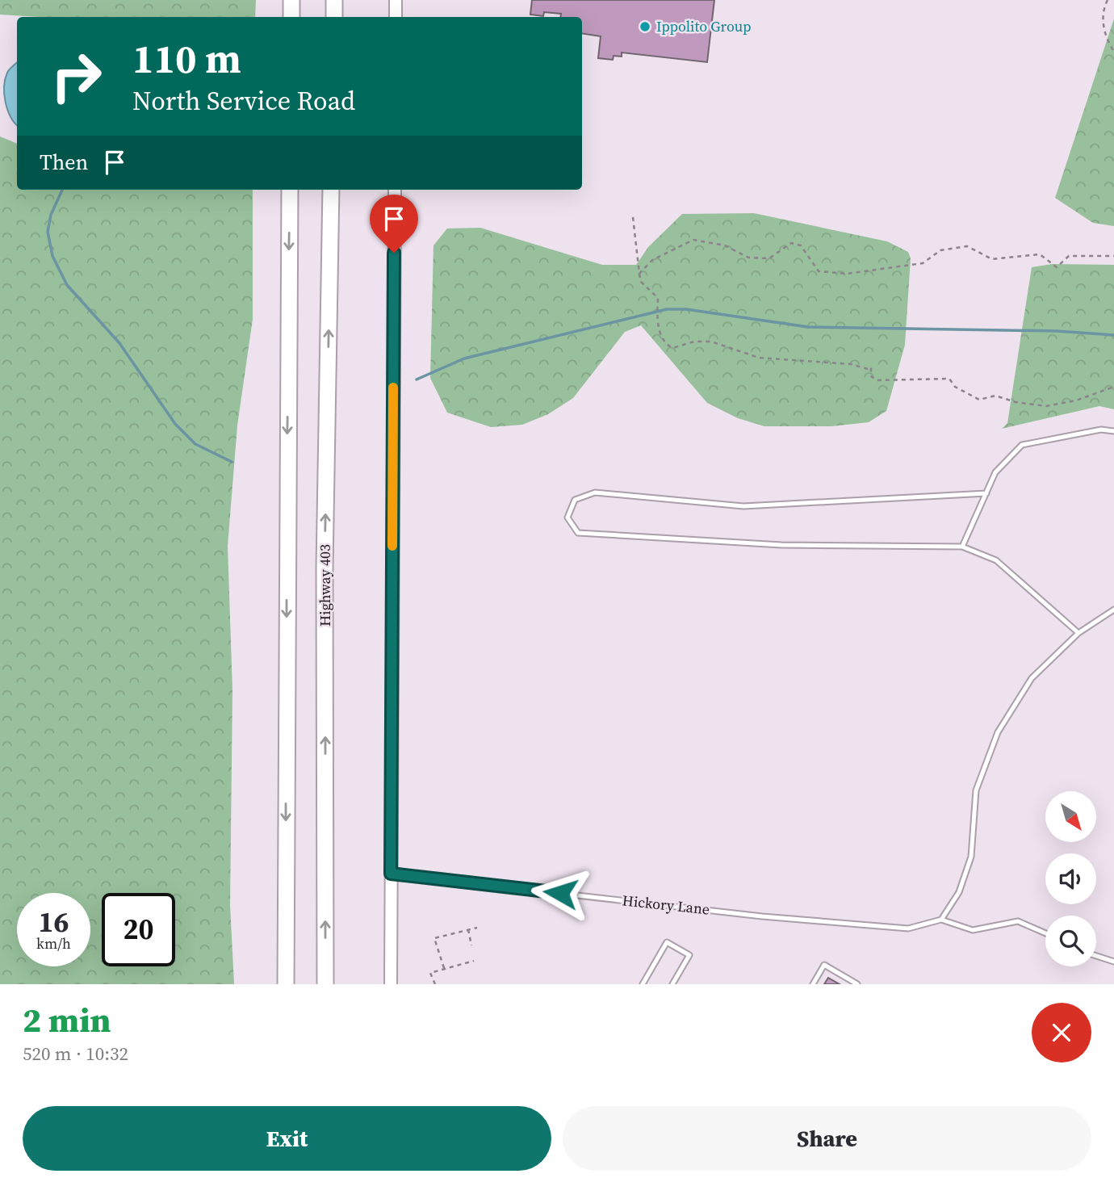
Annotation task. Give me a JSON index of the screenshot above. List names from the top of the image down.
{
  "streets": {
    "highway": ["Highway 403"],
    "lane": ["Hickory Lane"]
  },
  "places": ["Ippolito Group"],
  "north": "bottom right",
  "page": {
    "turn": ["110 m", "North Service Road"],
    "then": "Then",
    "speed": "16 km/h",
    "limit": "20",
    "heading": ["2 min", "520 m · 10:32"],
    "buttons": ["Exit", "Share"]
  }
}
